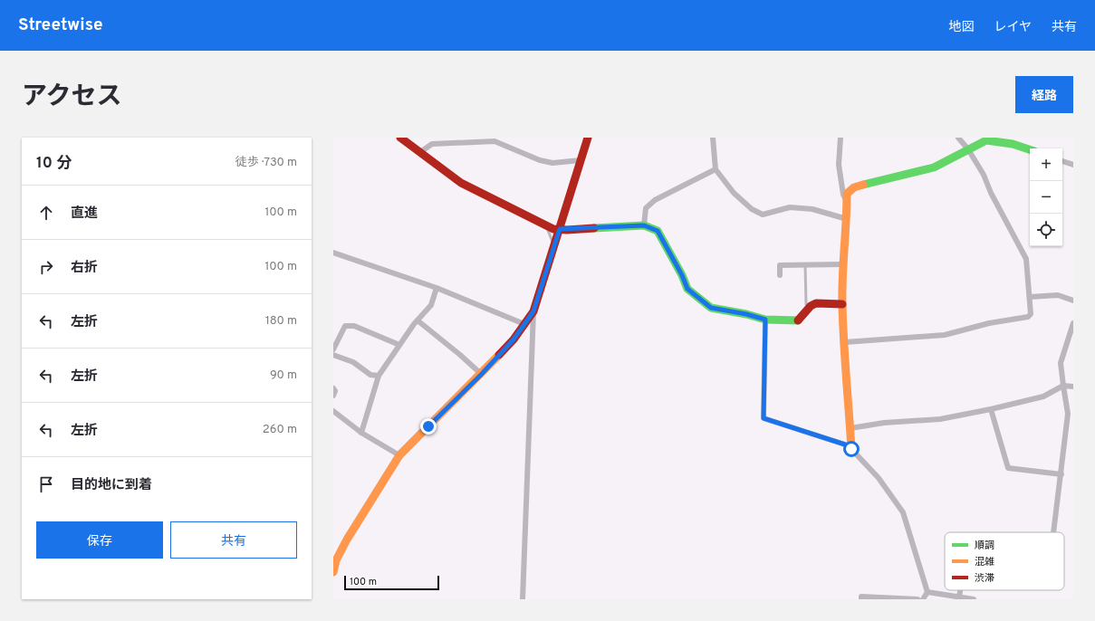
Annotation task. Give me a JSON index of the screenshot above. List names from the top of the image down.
{
  "legend": ["順調", "混雑", "渋滞"],
  "scale_bar": "100 m",
  "page": {
    "header": "Streetwise",
    "nav": ["地図", "レイヤ", "共有"],
    "title": "アクセス",
    "buttons": [
      "経路",
      ["保存", "共有"]
    ],
    "heading": ["10 分", "徒歩 · 730 m"],
    "map_buttons": ["+", "−"],
    "list": [
      ["直進", "100 m"],
      ["右折", "100 m"],
      ["左折", "180 m"],
      ["左折", "90 m"],
      ["左折", "260 m"],
      "目的地に到着"
    ],
    "scale": "100 m"
  }
}
